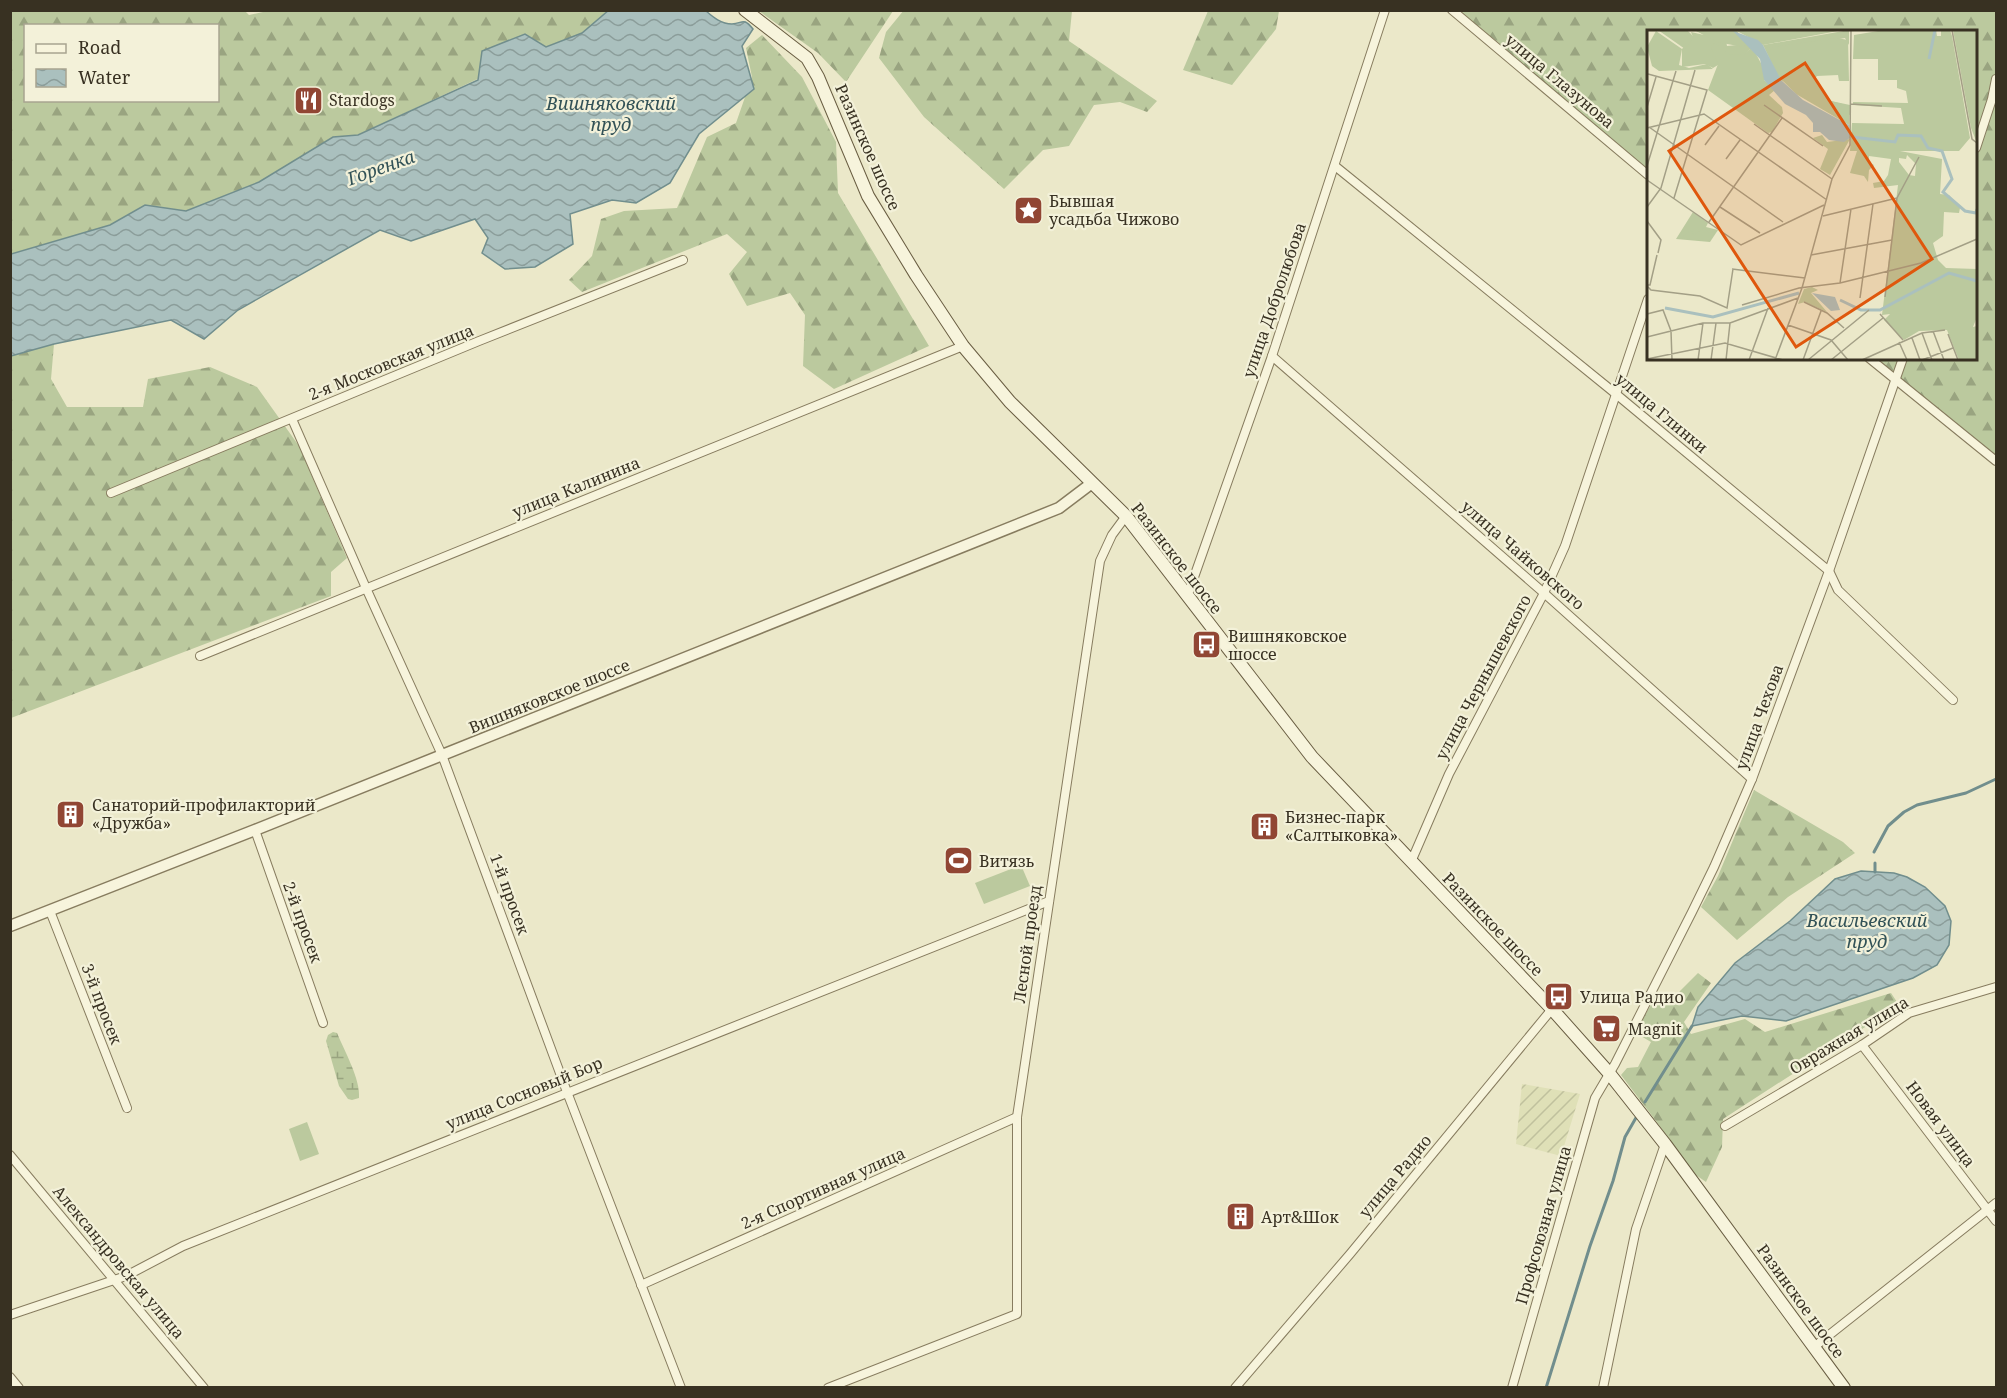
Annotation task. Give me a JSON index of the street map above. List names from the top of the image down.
{
  "streets": {
    "main road": ["Разинское шоссе"],
    "street": [
      "улица Глазунова",
      "улица Добролюбова",
      "2-я Московская улица",
      "улица Глинки",
      "улица Калинина",
      "улица Чайковского",
      "улица Чернышевского",
      "Вишняковское шоссе",
      "улица Чехова",
      "1-й просек",
      "2-й просек",
      "Лесной проезд",
      "3-й просек",
      "Овражная улица",
      "улица Сосновый Бор",
      "Новая улица",
      "улица Радио",
      "2-я Спортивная улица",
      "Профсоюзная улица",
      "Александровская улица"
    ]
  },
  "crossings": [
    ["Разинское шоссе", "улица Добролюбова"],
    ["Разинское шоссе", "улица Калинина"],
    ["Разинское шоссе", "улица Чернышевского"],
    ["Разинское шоссе", "Вишняковское шоссе"],
    ["Разинское шоссе", "улица Чехова"],
    ["Разинское шоссе", "Лесной проезд"],
    ["Разинское шоссе", "улица Радио"],
    ["Разинское шоссе", "Профсоюзная улица"],
    ["улица Добролюбова", "улица Глинки"],
    ["улица Добролюбова", "улица Чайковского"],
    ["2-я Московская улица", "1-й просек"],
    ["улица Глинки", "улица Чернышевского"],
    ["улица Глинки", "улица Чехова"],
    ["улица Калинина", "1-й просек"],
    ["улица Чайковского", "улица Чернышевского"],
    ["улица Чайковского", "улица Чехова"],
    ["Вишняковское шоссе", "1-й просек"],
    ["Вишняковское шоссе", "2-й просек"],
    ["Вишняковское шоссе", "3-й просек"],
    ["улица Чехова", "Профсоюзная улица"],
    ["1-й просек", "улица Сосновый Бор"],
    ["1-й просек", "2-я Спортивная улица"],
    ["Лесной проезд", "улица Сосновый Бор"],
    ["Лесной проезд", "2-я Спортивная улица"],
    ["Овражная улица", "Новая улица"],
    ["улица Сосновый Бор", "Александровская улица"]
  ],
  "water": ["Вишняковский пруд", "Горенка", "Васильевский пруд"],
  "places": {
    "restaurant": ["Stardogs"],
    "place": ["Бывшая усадьба Чижово"],
    "bus stop": ["Вишняковское шоссе", "Улица Радио"],
    "building": ["Санаторий-профилакторий «Дружба»", "Бизнес-парк «Салтыковка»", "Арт&Шок"],
    "sports": ["Витязь"],
    "supermarket": ["Magnit"]
  },
  "legend": ["Road", "Water"]
}
